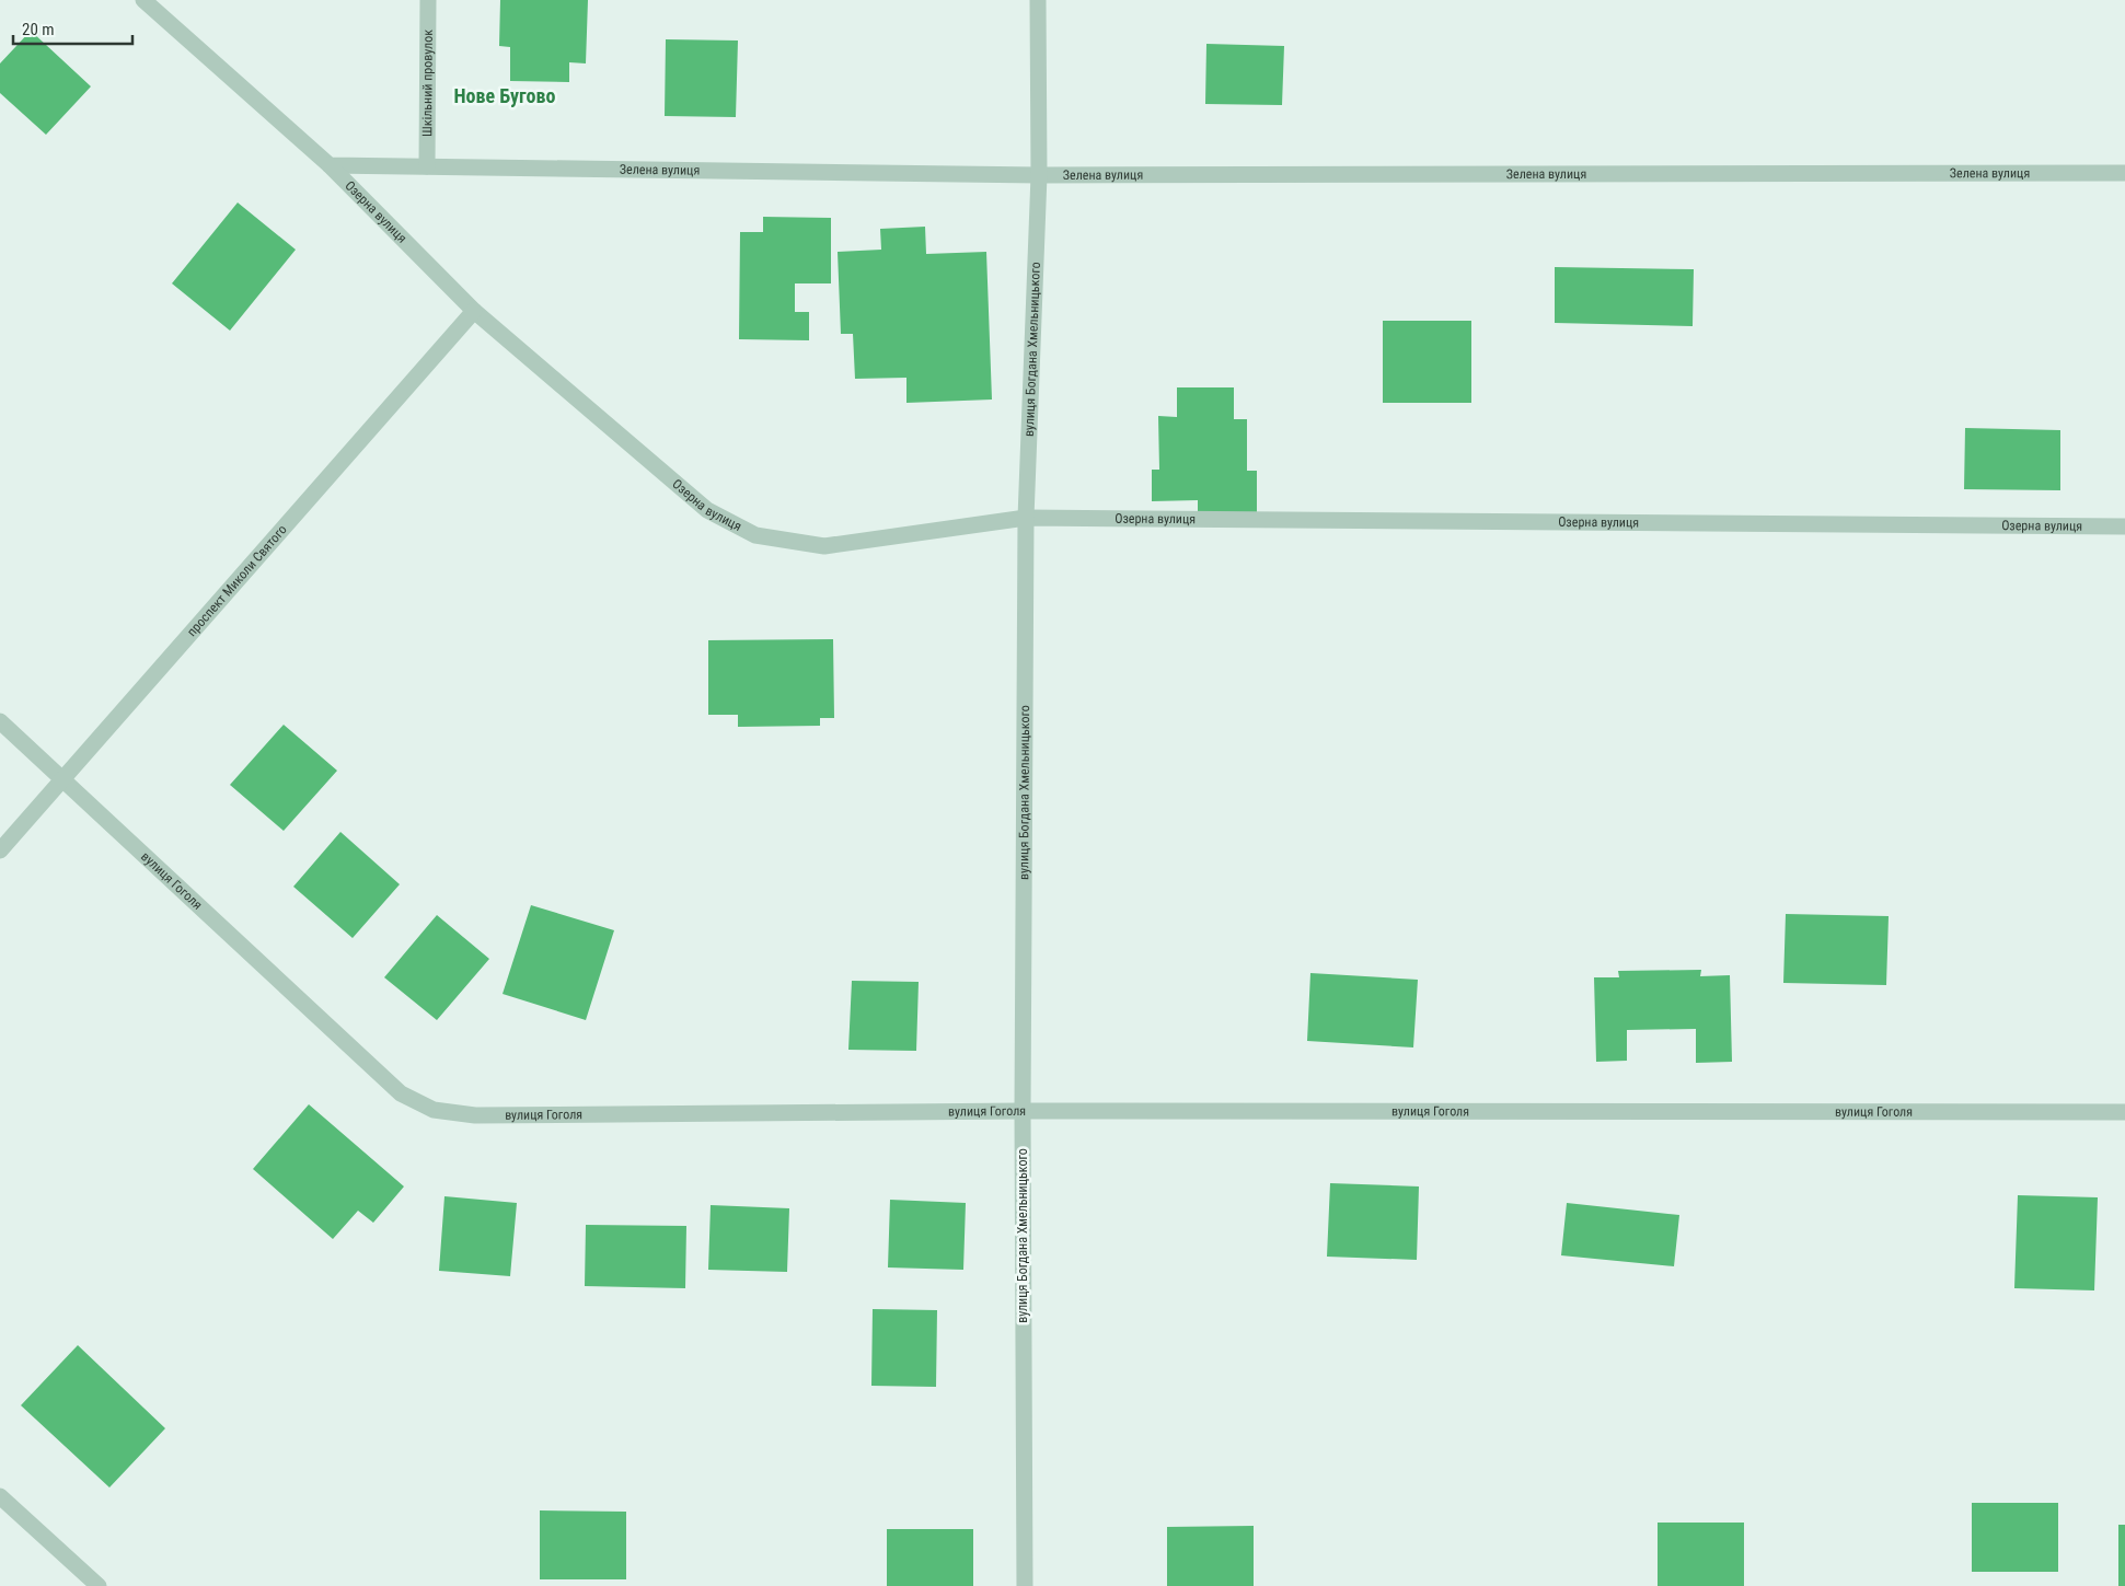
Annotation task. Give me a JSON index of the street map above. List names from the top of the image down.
{
  "streets": {
    "street": [
      "Шкільний провулок",
      "Зелена вулиця",
      "Озерна вулиця",
      "вулиця Богдана Хмельницького",
      "проспект Миколи Святого",
      "вулиця Гоголя"
    ]
  },
  "crossings": [
    ["Шкільний провулок", "Зелена вулиця"],
    ["Зелена вулиця", "Озерна вулиця"],
    ["Зелена вулиця", "вулиця Богдана Хмельницького"],
    ["Озерна вулиця", "вулиця Богдана Хмельницького"],
    ["Озерна вулиця", "проспект Миколи Святого"],
    ["вулиця Богдана Хмельницького", "вулиця Гоголя"],
    ["проспект Миколи Святого", "вулиця Гоголя"]
  ],
  "districts": ["Нове Бугово"],
  "scale_bar": "20 m"
}
